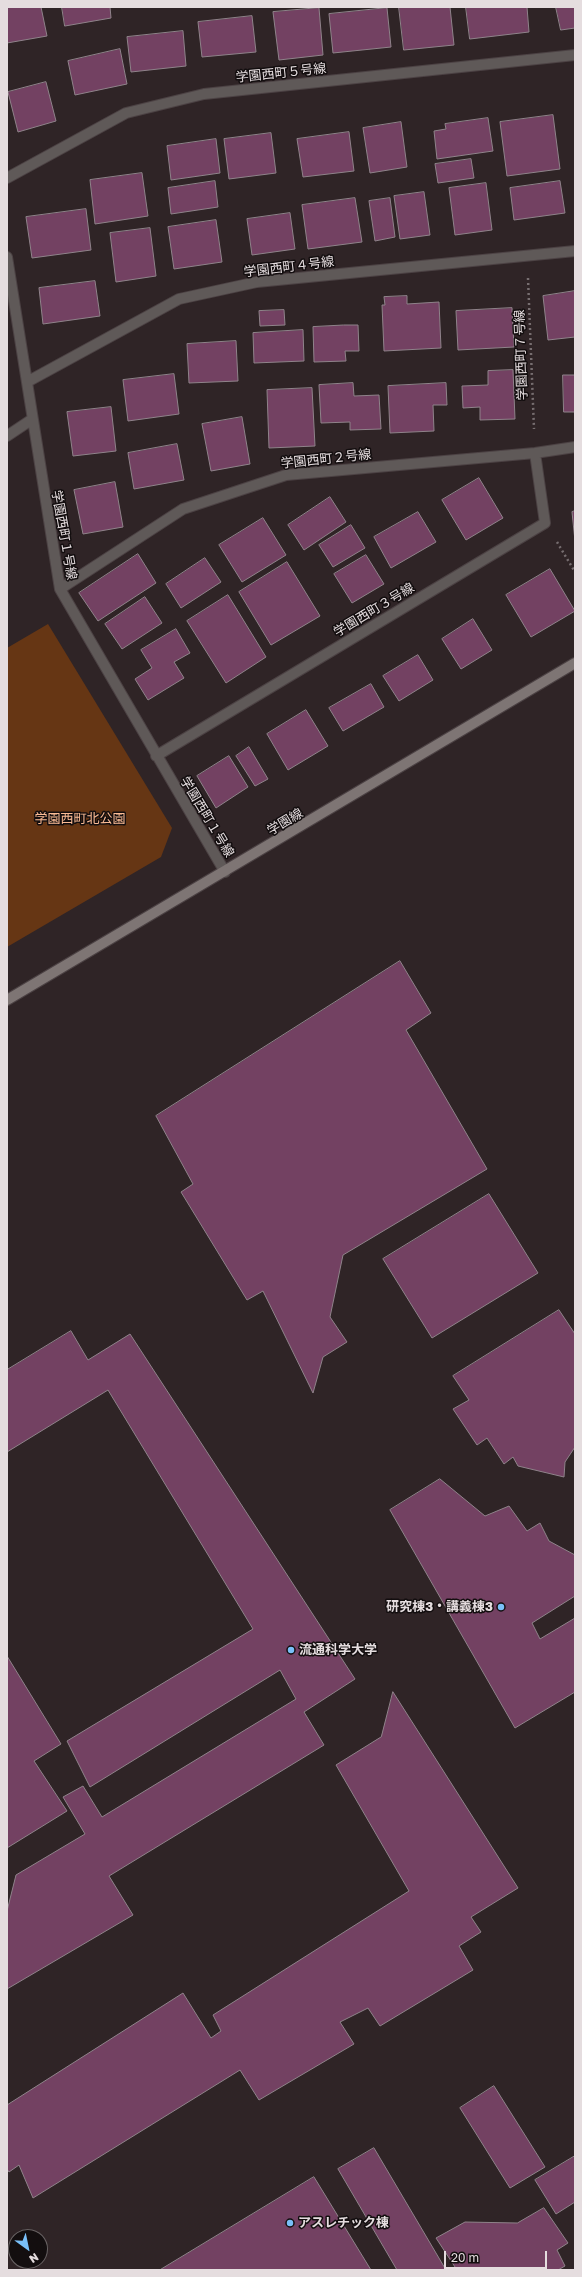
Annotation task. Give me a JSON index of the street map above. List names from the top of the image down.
{
  "streets": {
    "street": [
      "学園西町５号線",
      "学園西町４号線",
      "学園西町２号線",
      "学園西町１号線",
      "学園西町３号線",
      "学園線"
    ],
    "path": ["学園西町７号線"]
  },
  "crossings": [
    ["学園西町４号線", "学園西町７号線"],
    ["学園西町４号線", "学園西町１号線"],
    ["学園西町７号線", "学園西町２号線"],
    ["学園西町２号線", "学園西町１号線"],
    ["学園西町１号線", "学園西町３号線"],
    ["学園西町１号線", "学園線"]
  ],
  "parks": ["学園西町北公園"],
  "places": ["研究棟3・講義棟3", "流通科学大学", "アスレチック棟"],
  "scale_bar": "20 m",
  "north": "bottom right"
}
